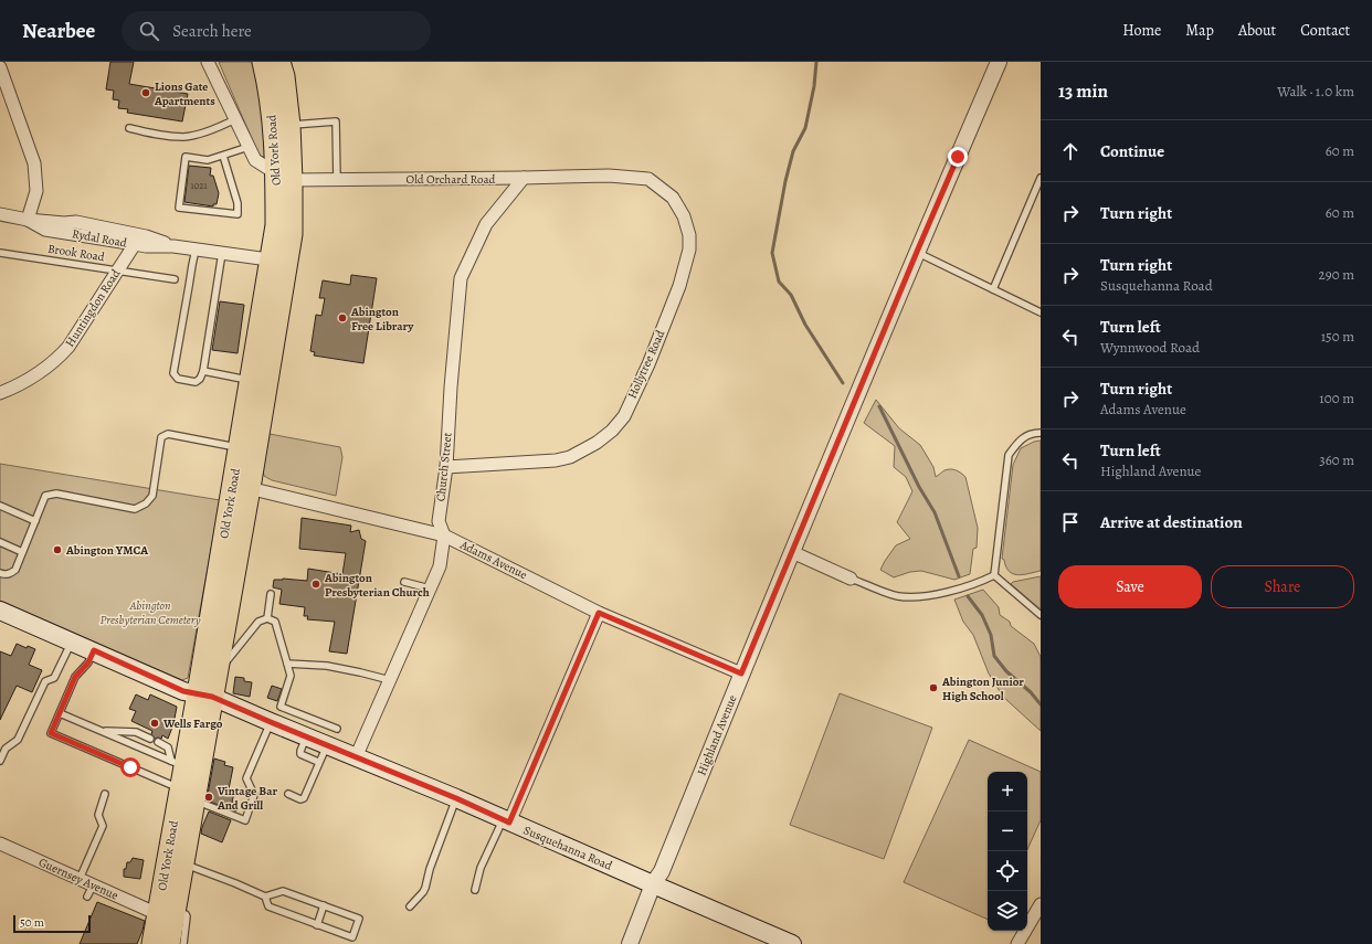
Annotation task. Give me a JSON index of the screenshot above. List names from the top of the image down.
{
  "streets": {
    "highway": ["Old York Road"],
    "main road": ["Susquehanna Road"],
    "street": [
      "Old Orchard Road",
      "Rydal Road",
      "Huntingdon Road",
      "Hollytree Road",
      "Church Street",
      "Adams Avenue",
      "Highland Avenue",
      "Guernsey Avenue"
    ],
    "lane": ["Brook Road"]
  },
  "crossings": [
    ["Old York Road", "Old Orchard Road"],
    ["Old York Road", "Rydal Road"],
    ["Old York Road", "Adams Avenue"],
    ["Old York Road", "Susquehanna Road"],
    ["Old York Road", "Guernsey Avenue"],
    ["Old Orchard Road", "Hollytree Road"],
    ["Old Orchard Road", "Church Street"],
    ["Rydal Road", "Huntingdon Road"],
    ["Brook Road", "Huntingdon Road"],
    ["Hollytree Road", "Church Street"],
    ["Church Street", "Adams Avenue"],
    ["Church Street", "Susquehanna Road"],
    ["Adams Avenue", "Highland Avenue"],
    ["Highland Avenue", "Susquehanna Road"]
  ],
  "parks": ["Abington Presbyterian Cemetery"],
  "places": [
    "Lions Gate Apartments",
    "Abington Free Library",
    "Abington YMCA",
    "Abington Presbyterian Church",
    "Abington Junior High School",
    "Wells Fargo",
    "Vintage Bar And Grill"
  ],
  "house_numbers": ["1021"],
  "scale_bar": "50 m",
  "page": {
    "header": "Nearbee",
    "search": "Search here",
    "nav": [
      "Home",
      "Map",
      "About",
      "Contact"
    ],
    "heading": ["13 min", "Walk · 1.0 km"],
    "list": [
      ["Continue", "60 m"],
      ["Turn right", "60 m"],
      ["Turn right", "Susquehanna Road", "290 m"],
      ["Turn left", "Wynnwood Road", "150 m"],
      ["Turn right", "Adams Avenue", "100 m"],
      ["Turn left", "Highland Avenue", "360 m"],
      "Arrive at destination"
    ],
    "buttons": ["Save", "Share"],
    "map_buttons": ["+", "−"],
    "scale": "50 m"
  }
}
